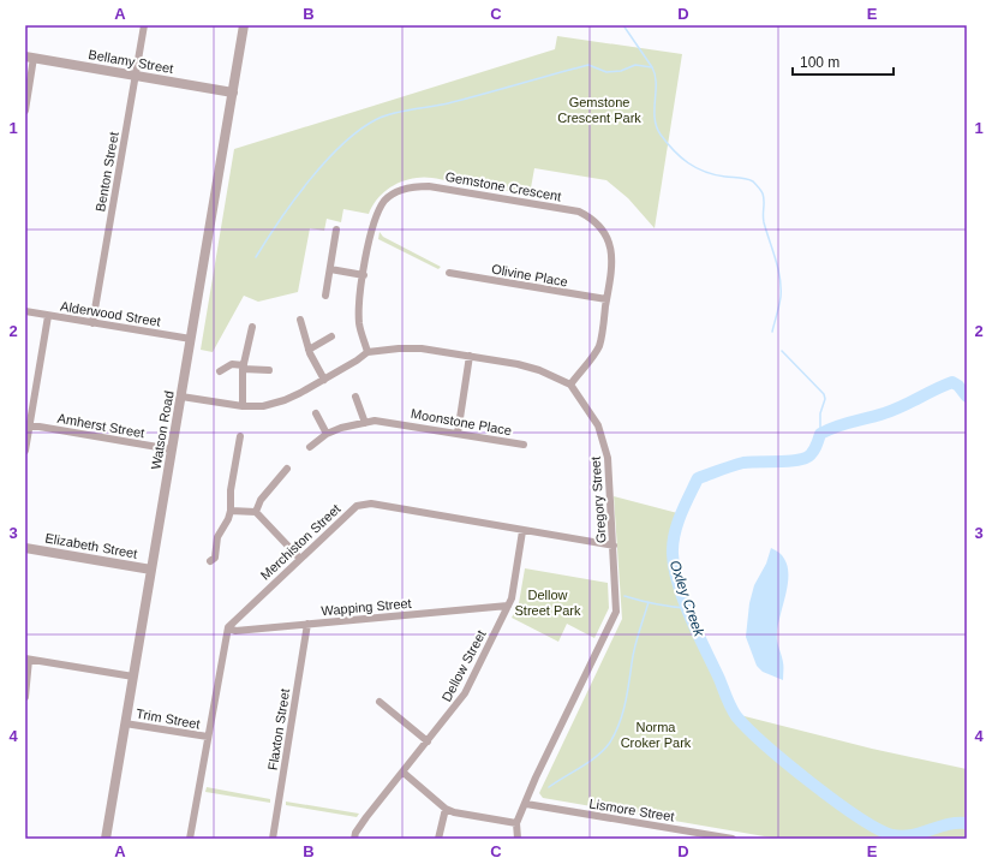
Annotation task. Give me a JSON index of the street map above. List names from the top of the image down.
{
  "streets": {
    "street": [
      "Bellamy Street",
      "Benton Street",
      "Gemstone Crescent",
      "Olivine Place",
      "Alderwood Street",
      "Moonstone Place",
      "Amherst Street",
      "Watson Road",
      "Gregory Street",
      "Merchiston Street",
      "Elizabeth Street",
      "Wapping Street",
      "Dellow Street",
      "Trim Street",
      "Flaxton Street",
      "Lismore Street"
    ]
  },
  "crossings": [
    ["Bellamy Street", "Benton Street"],
    ["Bellamy Street", "Watson Road"],
    ["Benton Street", "Alderwood Street"],
    ["Gemstone Crescent", "Olivine Place"],
    ["Gemstone Crescent", "Gregory Street"],
    ["Alderwood Street", "Watson Road"],
    ["Amherst Street", "Watson Road"],
    ["Watson Road", "Elizabeth Street"],
    ["Watson Road", "Trim Street"],
    ["Gregory Street", "Merchiston Street"],
    ["Gregory Street", "Lismore Street"],
    ["Merchiston Street", "Wapping Street"],
    ["Merchiston Street", "Dellow Street"],
    ["Wapping Street", "Dellow Street"],
    ["Wapping Street", "Flaxton Street"]
  ],
  "water": ["Oxley Creek"],
  "parks": ["Gemstone Crescent Park", "Dellow Street Park", "Norma Croker Park"],
  "scale_bar": "100 m",
  "grid": {
    "columns": [
      "A",
      "B",
      "C",
      "D",
      "E"
    ],
    "rows": [
      "1",
      "2",
      "3",
      "4"
    ]
  }
}
